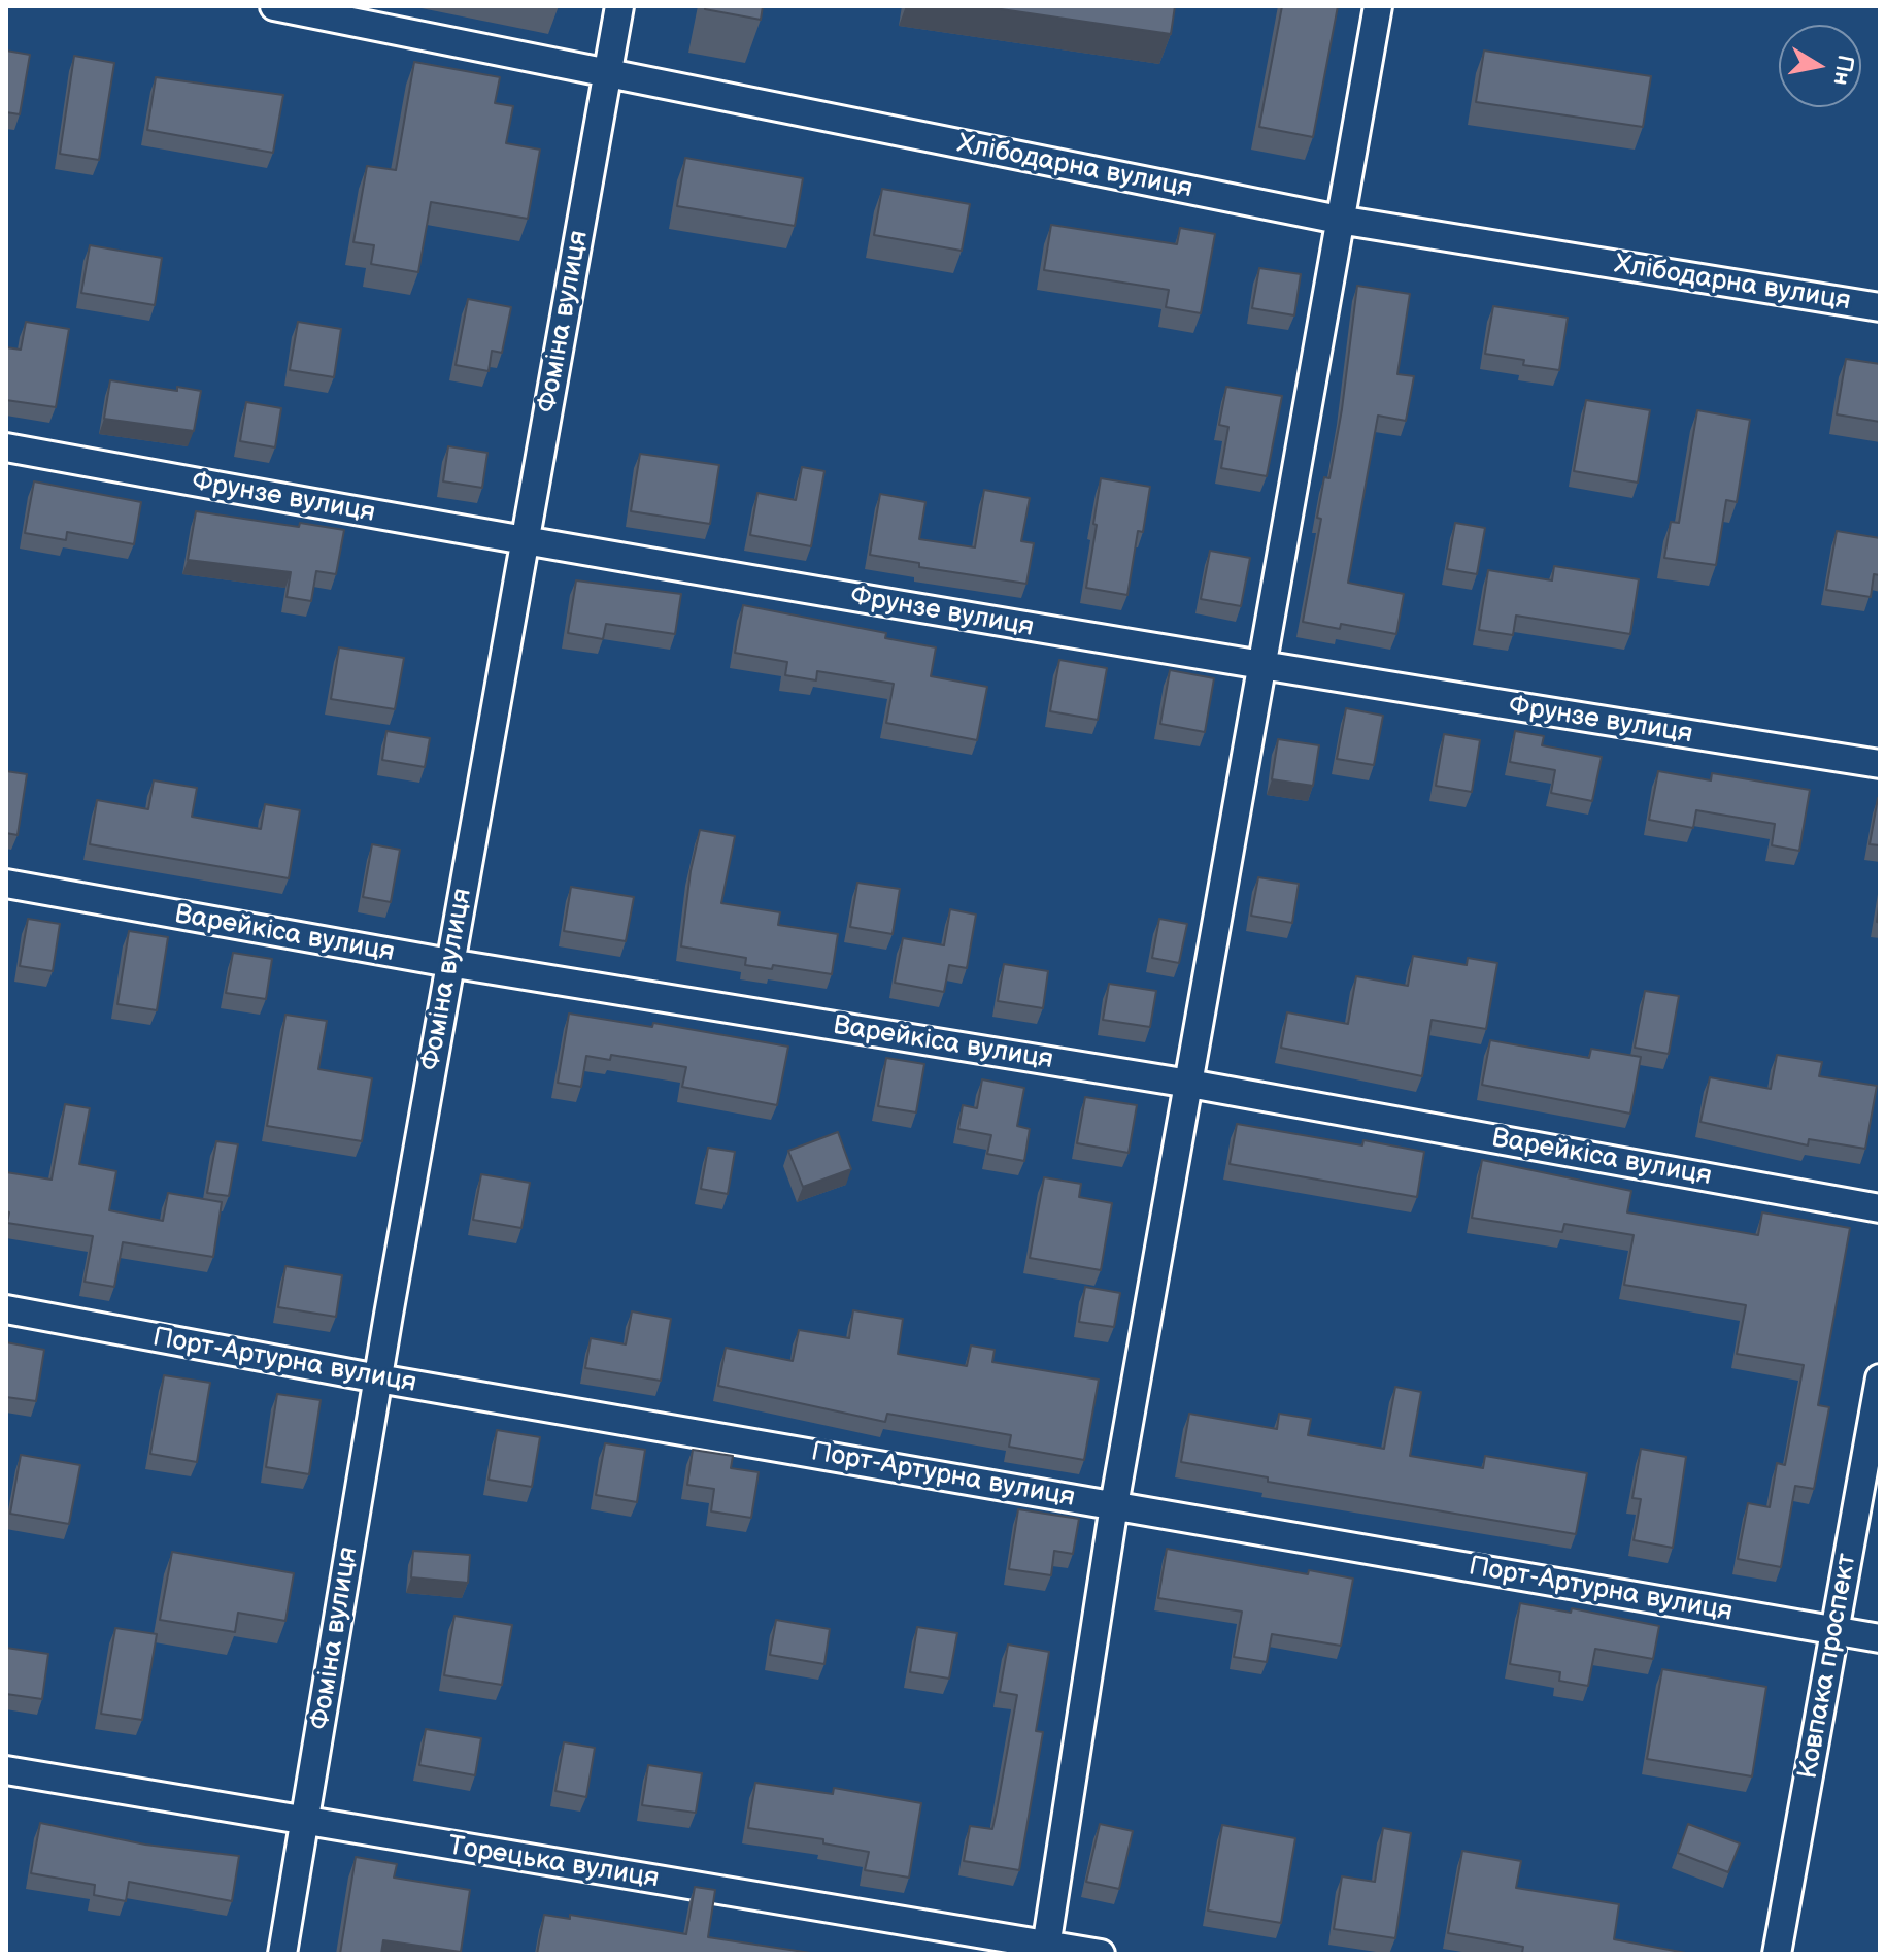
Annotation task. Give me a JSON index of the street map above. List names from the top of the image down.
{
  "streets": {
    "street": [
      "Хлібодарна вулиця",
      "Фоміна вулиця",
      "Фрунзе вулиця",
      "Варейкіса вулиця",
      "Порт-Артурна вулиця",
      "Ковпака проспект",
      "Торецька вулиця"
    ]
  },
  "crossings": [
    ["Хлібодарна вулиця", "Фоміна вулиця"],
    ["Фоміна вулиця", "Фрунзе вулиця"],
    ["Фоміна вулиця", "Варейкіса вулиця"],
    ["Фоміна вулиця", "Порт-Артурна вулиця"],
    ["Фоміна вулиця", "Торецька вулиця"],
    ["Порт-Артурна вулиця", "Ковпака проспект"]
  ],
  "north": "right"
}
